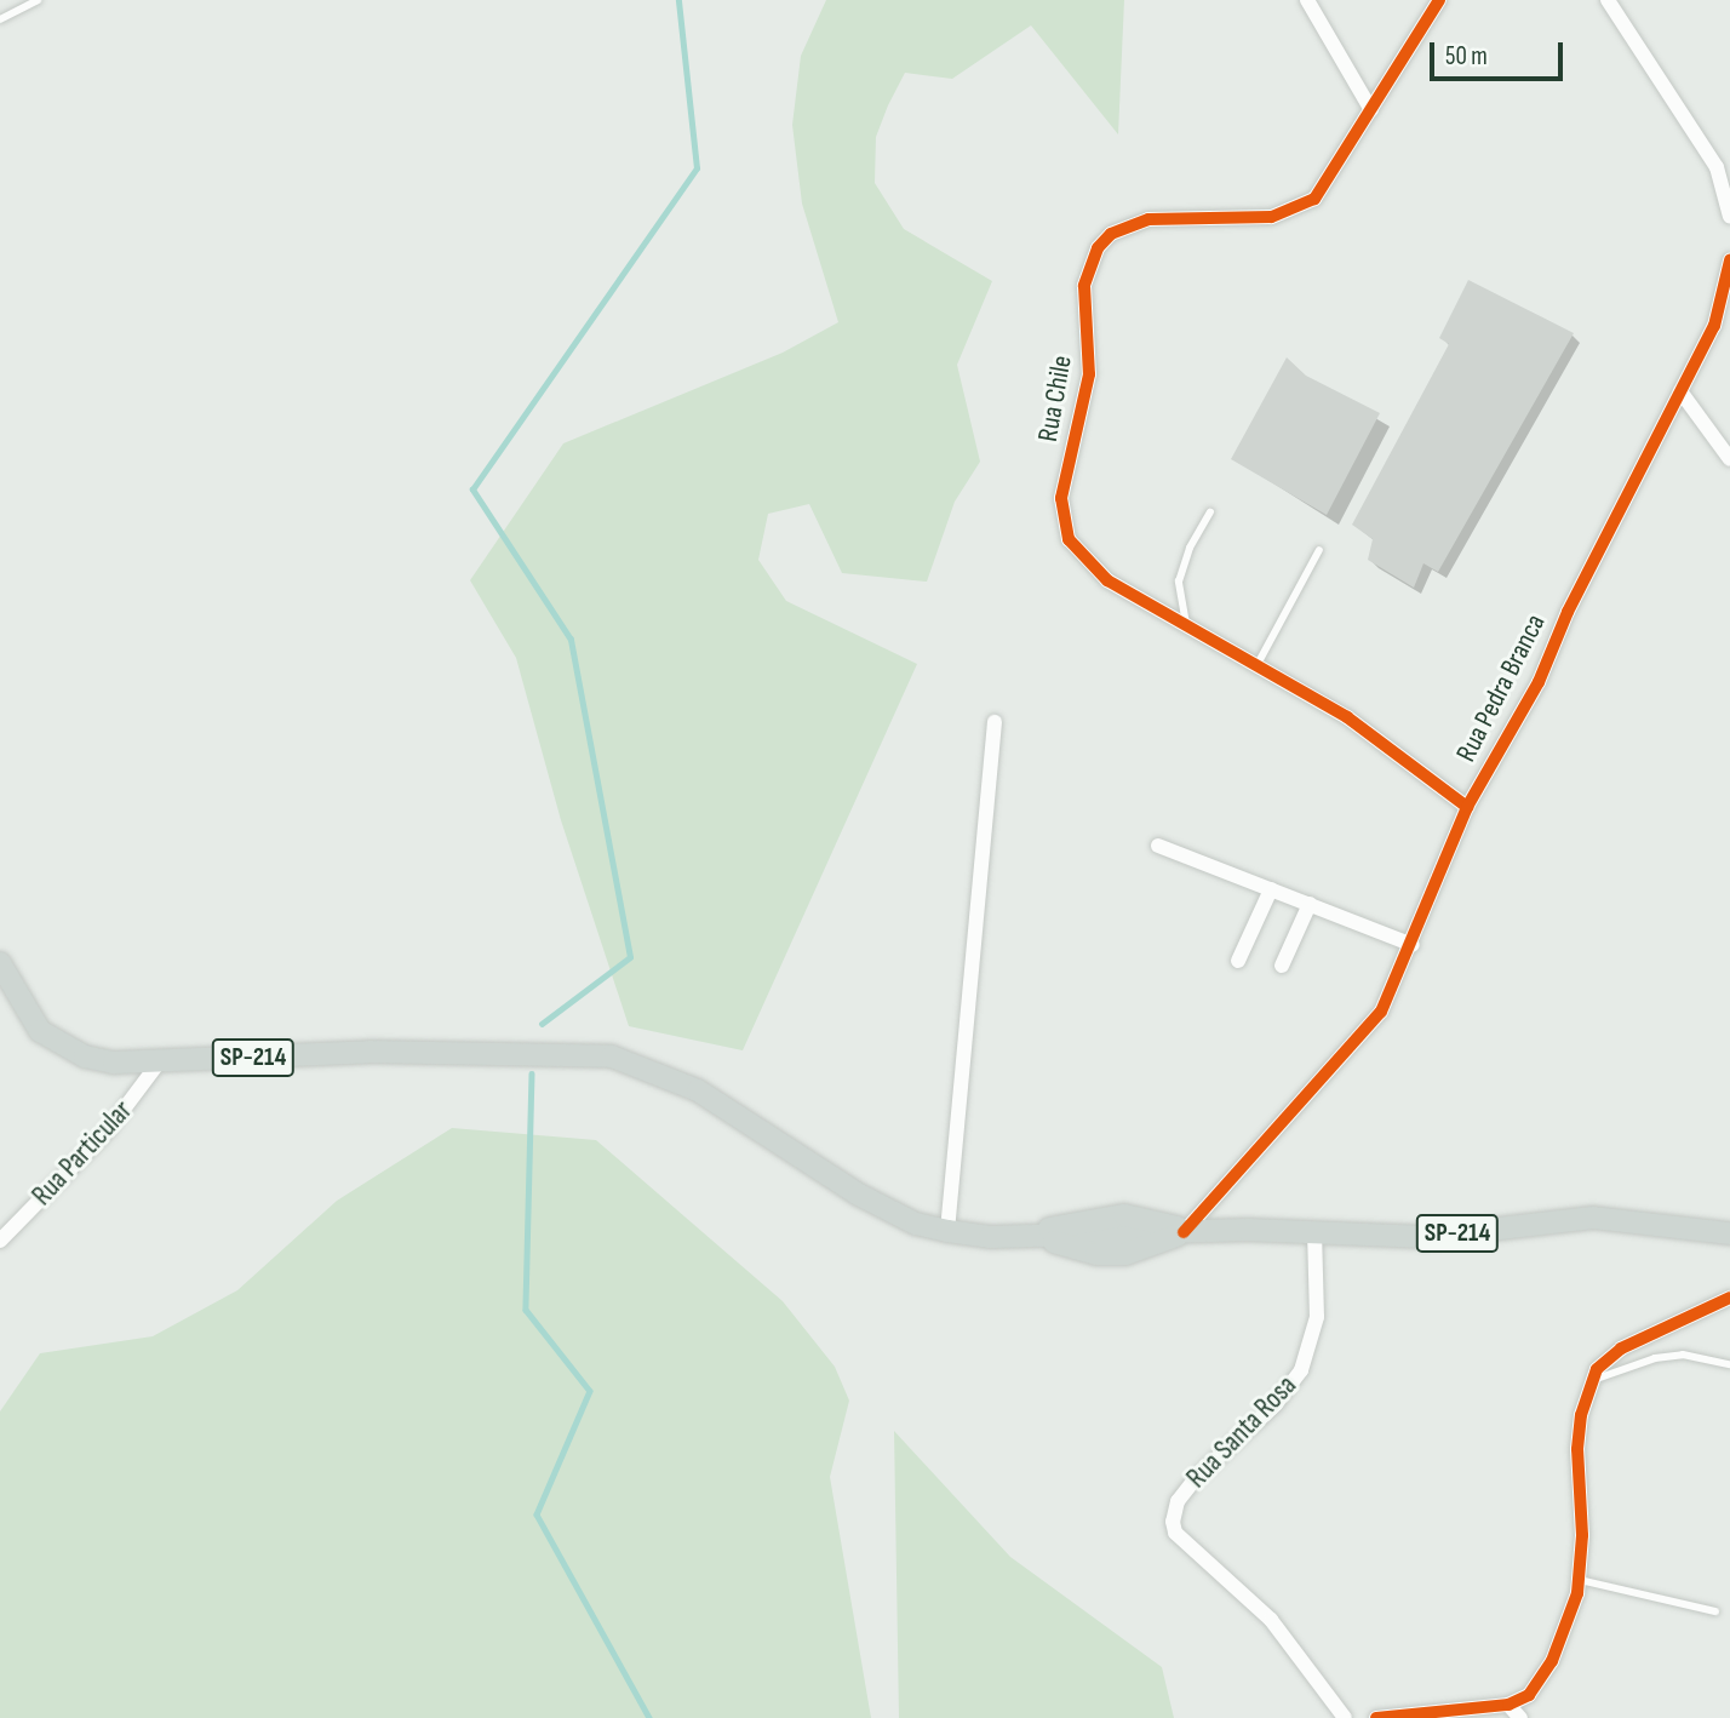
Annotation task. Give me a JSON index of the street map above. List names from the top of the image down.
{
  "streets": {
    "main road": ["SP-214"],
    "street": [
      "Rua Chile",
      "Rua Pedra Branca",
      "Rua Particular",
      "Rua Santa Rosa"
    ]
  },
  "crossings": [
    ["Rua Chile", "Rua Pedra Branca"],
    ["Rua Pedra Branca", "SP-214"],
    ["SP-214", "Rua Particular"],
    ["SP-214", "Rua Santa Rosa"]
  ],
  "scale_bar": "50 m"
}
